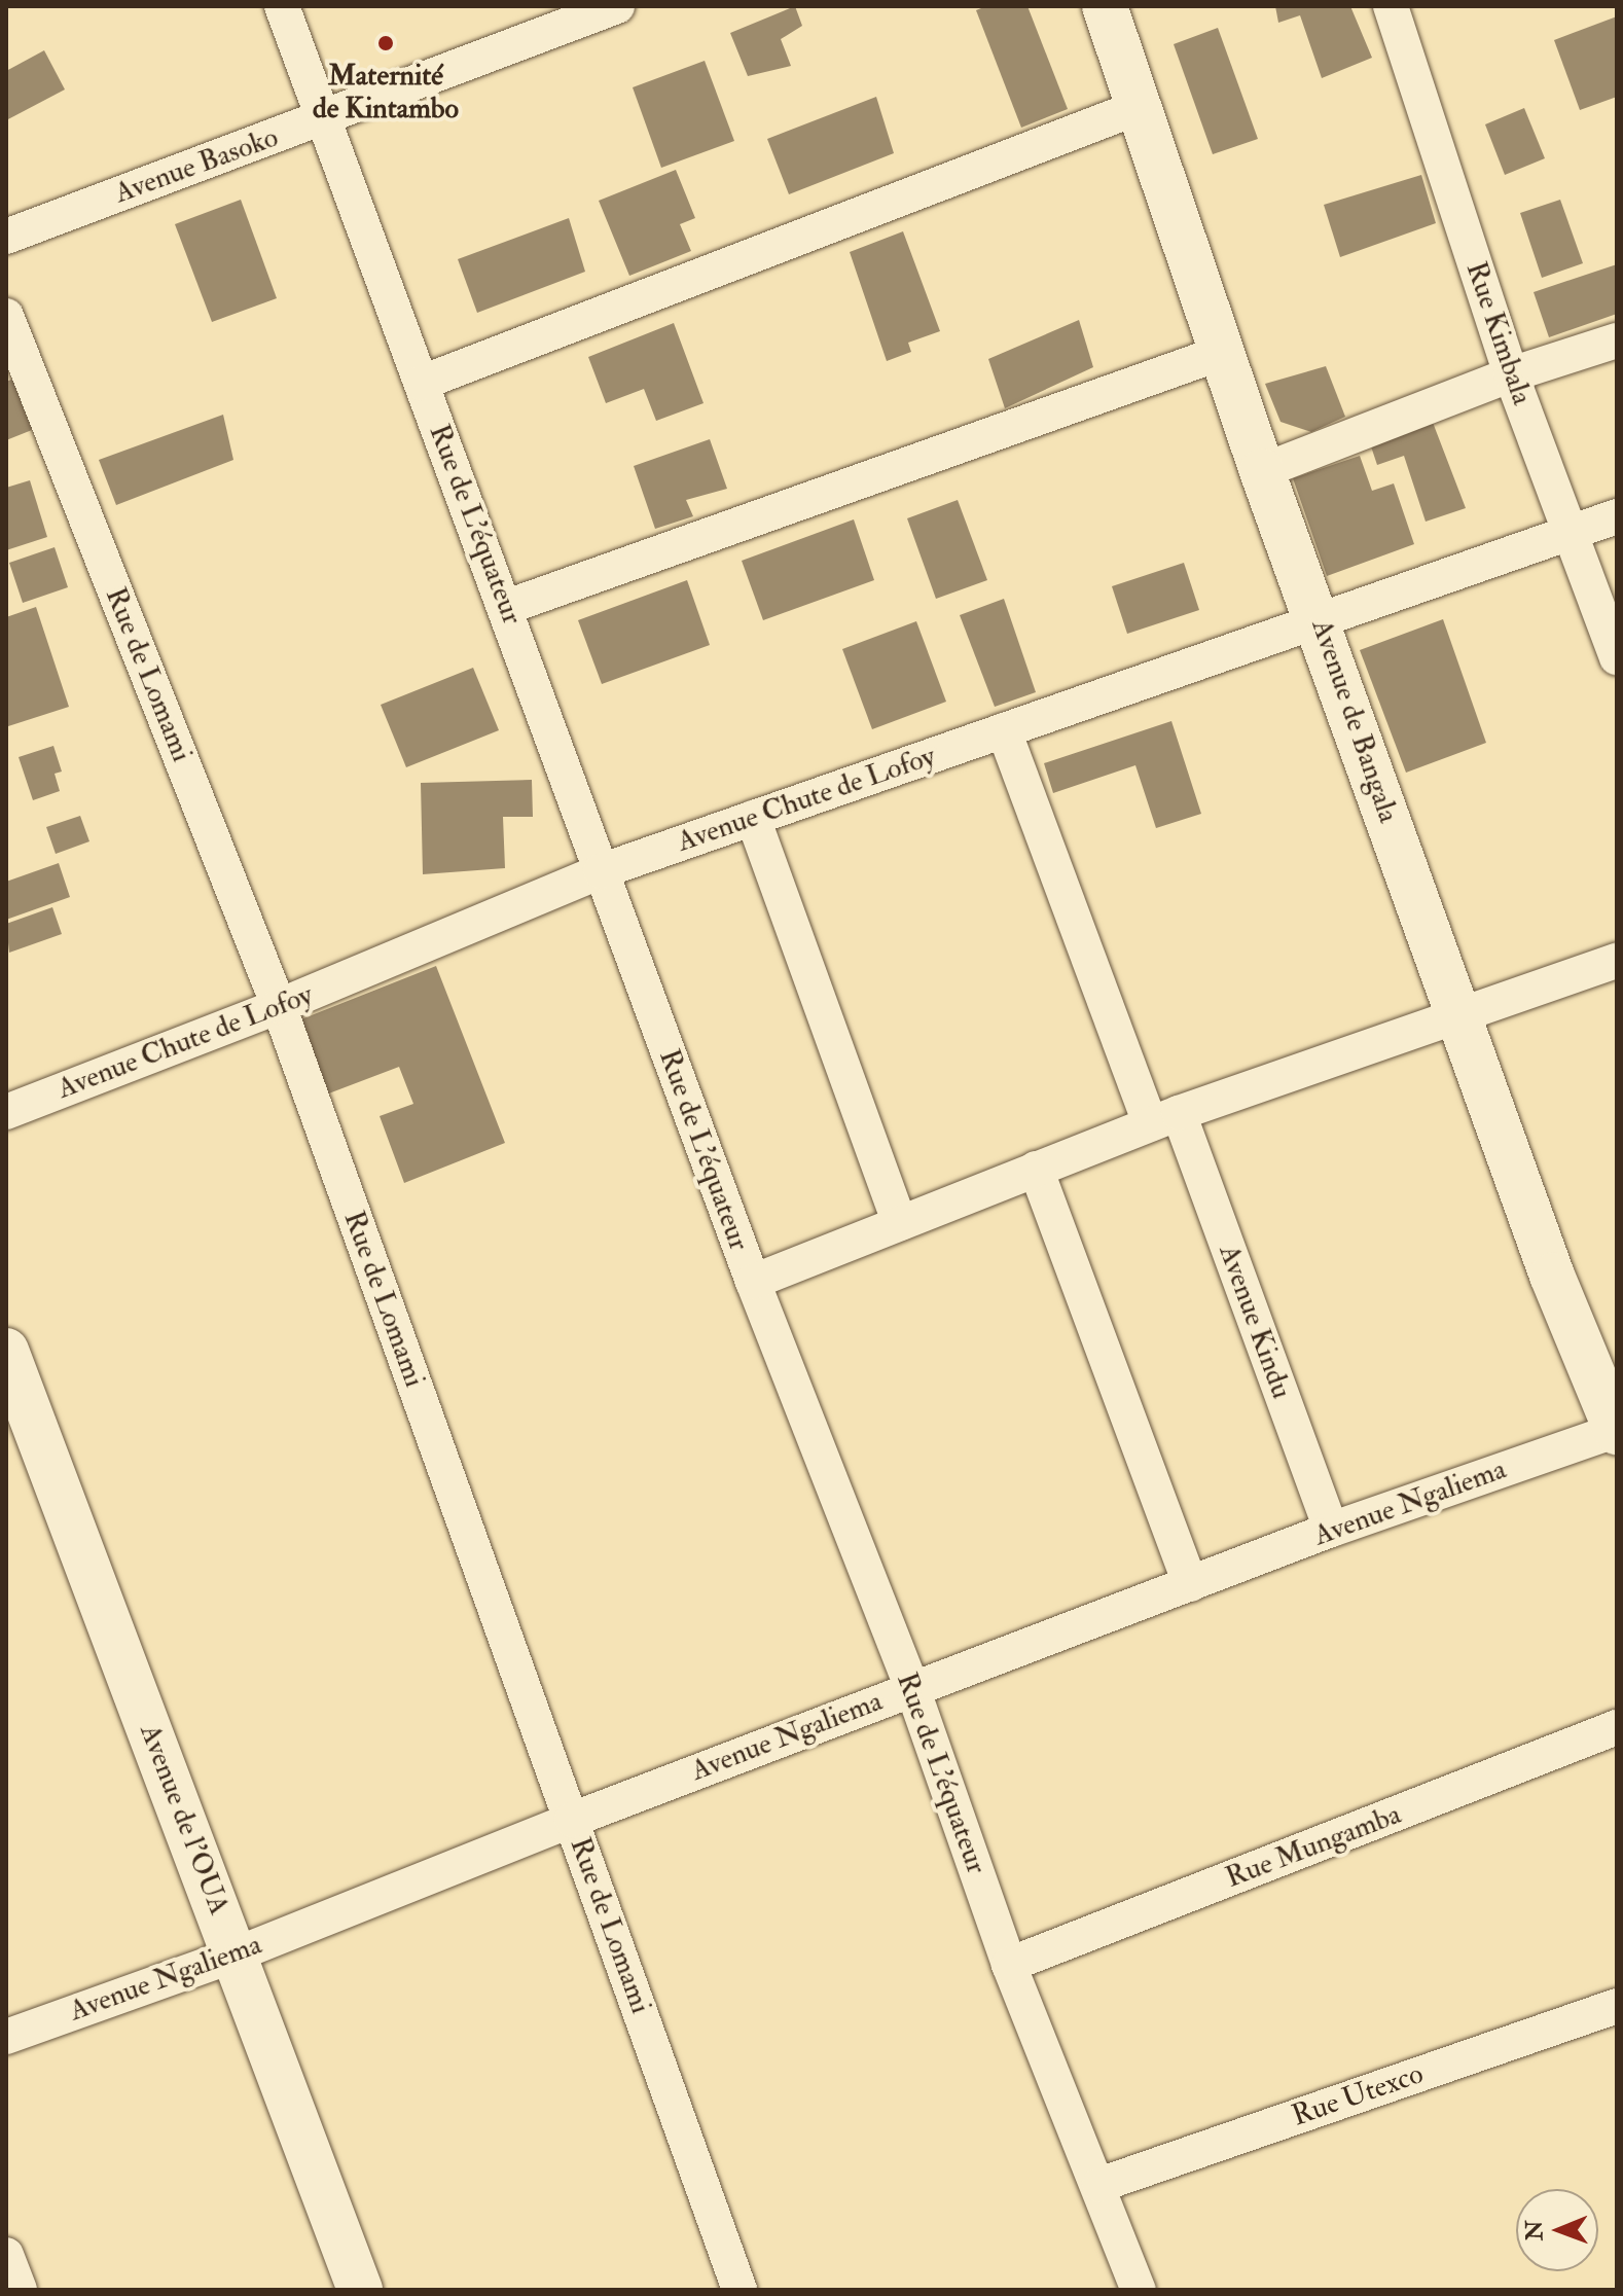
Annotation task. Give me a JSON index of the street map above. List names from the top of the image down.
{
  "streets": {
    "main road": ["Avenue de Bangala", "Avenue de l’OUA"],
    "street": [
      "Avenue Basoko",
      "Rue Kimbala",
      "Rue de L'équateur",
      "Rue de Lomami",
      "Avenue Chute de Lofoy",
      "Avenue Kindu",
      "Avenue Ngaliema",
      "Rue Mungamba",
      "Rue Utexco"
    ]
  },
  "crossings": [
    ["Avenue Basoko", "Rue de L'équateur"],
    ["Rue Kimbala", "Avenue Chute de Lofoy"],
    ["Rue de L'équateur", "Avenue Chute de Lofoy"],
    ["Rue de L'équateur", "Avenue Ngaliema"],
    ["Rue de L'équateur", "Rue Mungamba"],
    ["Rue de L'équateur", "Rue Utexco"],
    ["Rue de Lomami", "Avenue Chute de Lofoy"],
    ["Rue de Lomami", "Avenue Ngaliema"],
    ["Avenue de Bangala", "Avenue Chute de Lofoy"],
    ["Avenue de Bangala", "Avenue Ngaliema"],
    ["Avenue Chute de Lofoy", "Avenue Kindu"],
    ["Avenue Kindu", "Avenue Ngaliema"],
    ["Avenue Ngaliema", "Avenue de l’OUA"]
  ],
  "places": ["Maternité de Kintambo"],
  "north": "left"
}
